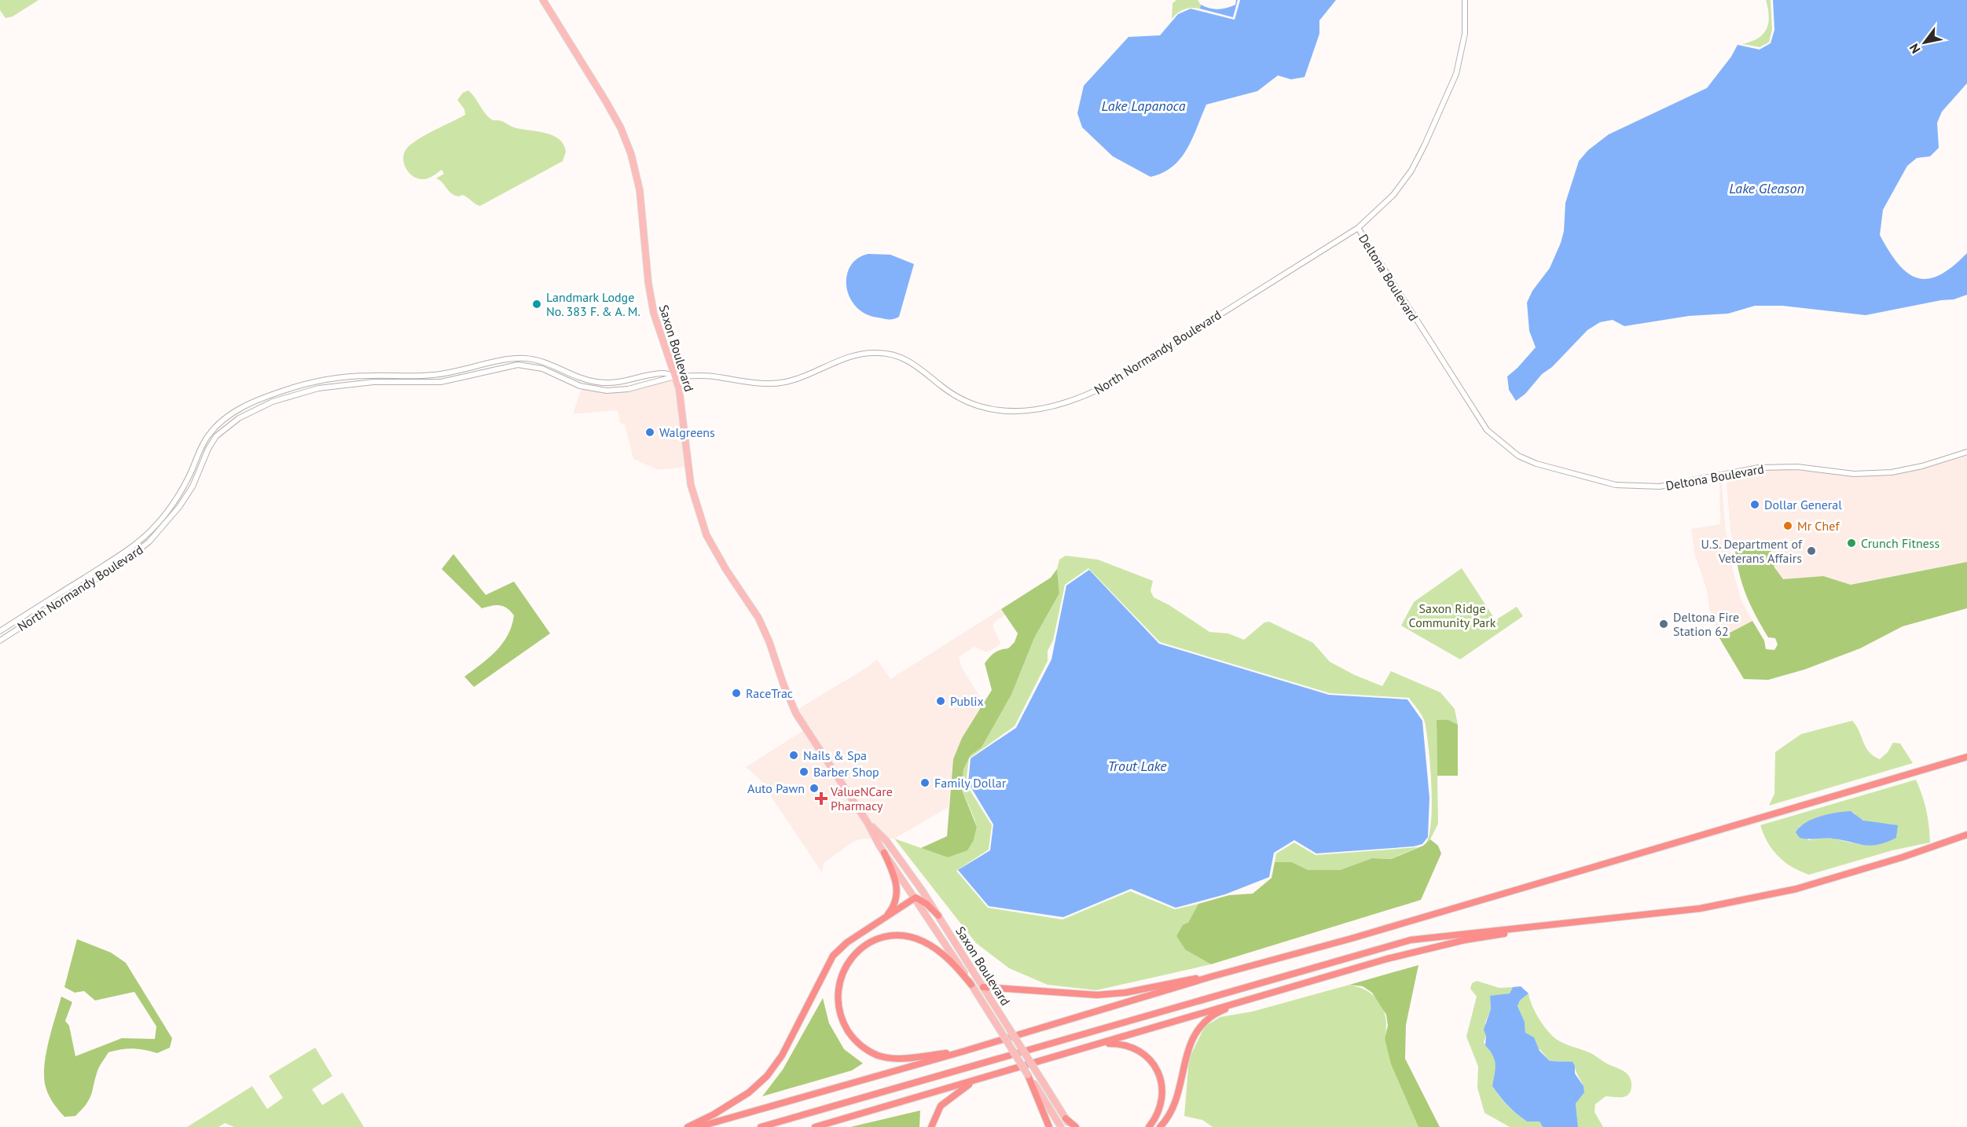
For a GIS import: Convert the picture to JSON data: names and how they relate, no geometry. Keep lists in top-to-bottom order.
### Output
{
  "streets": {
    "main road": ["Saxon Boulevard"],
    "street": ["Deltona Boulevard", "North Normandy Boulevard"]
  },
  "crossings": [
    ["Deltona Boulevard", "North Normandy Boulevard"],
    ["Saxon Boulevard", "North Normandy Boulevard"]
  ],
  "water": ["Lake Lapanoca", "Lake Gleason", "Trout Lake"],
  "parks": ["Saxon Ridge Community Park"],
  "places": {
    "other": [
      "Landmark Lodge No. 383 F. & A. M.",
      "Walgreens",
      "Dollar General",
      "Mr Chef",
      "Crunch Fitness",
      "U.S. Department of Veterans Affairs",
      "Deltona Fire Station 62",
      "RaceTrac",
      "Publix",
      "Nails & Spa",
      "Barber Shop",
      "Family Dollar",
      "Auto Pawn"
    ],
    "health": ["ValueNCare Pharmacy"]
  },
  "north": "bottom left"
}
